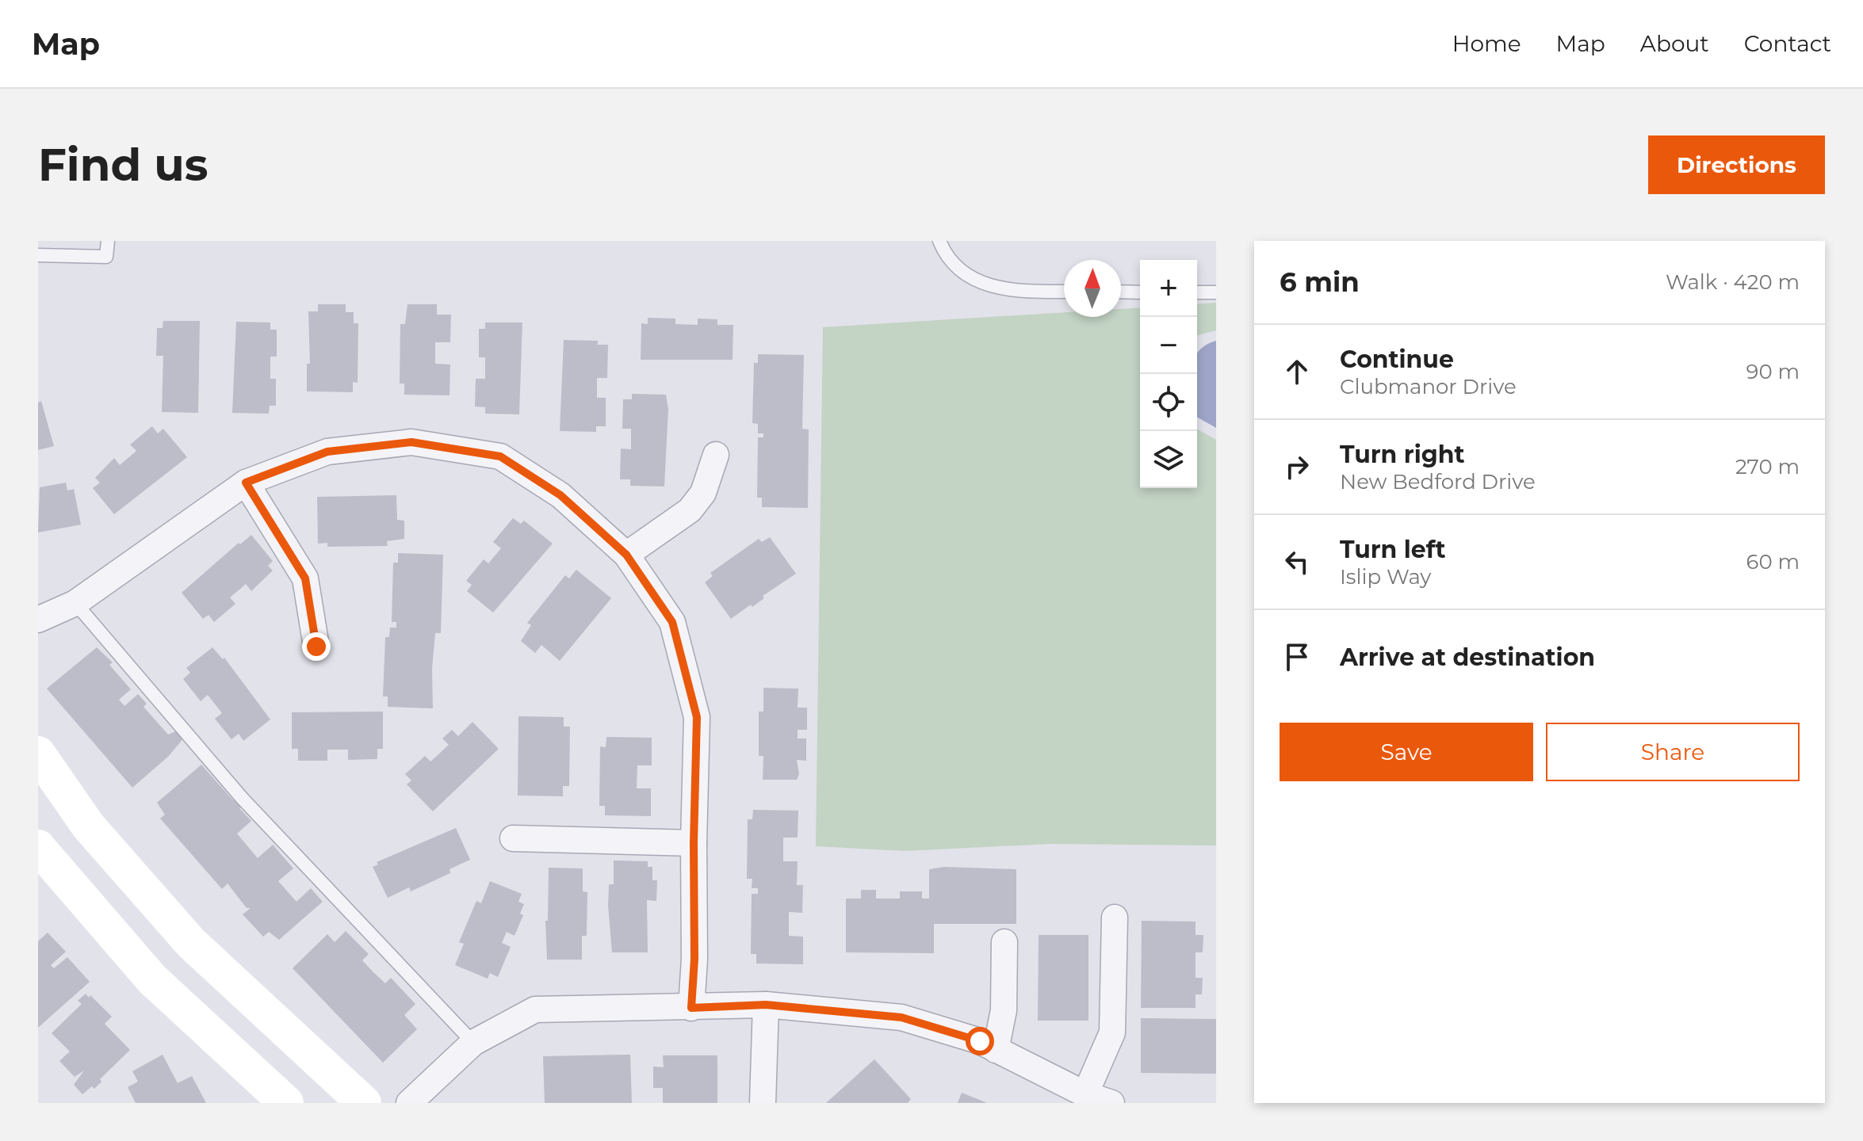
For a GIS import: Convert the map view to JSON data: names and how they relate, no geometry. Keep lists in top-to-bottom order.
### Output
{
  "north": "top",
  "page": {
    "header": "Map",
    "nav": [
      "Home",
      "Map",
      "About",
      "Contact"
    ],
    "buttons": [
      "Directions",
      ["Save", "Share"]
    ],
    "title": "Find us",
    "heading": ["6 min", "Walk · 420 m"],
    "map_buttons": ["+", "−"],
    "list": [
      ["Continue", "Clubmanor Drive", "90 m"],
      ["Turn right", "New Bedford Drive", "270 m"],
      ["Turn left", "Islip Way", "60 m"],
      "Arrive at destination"
    ]
  }
}
